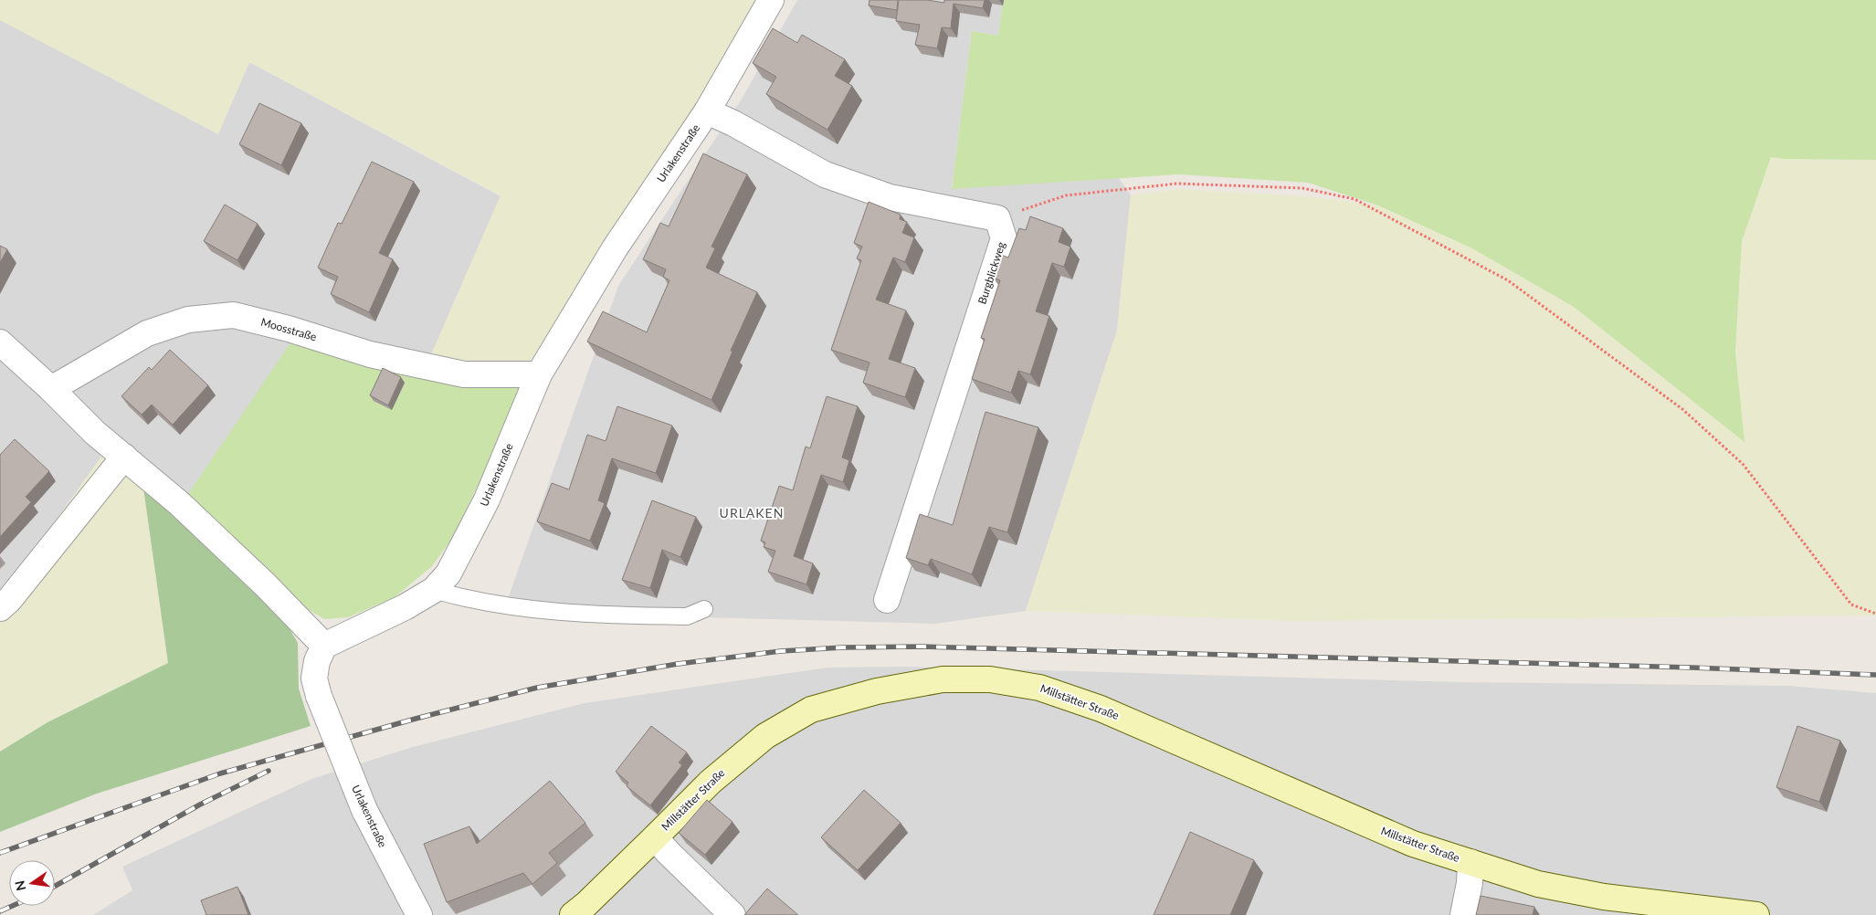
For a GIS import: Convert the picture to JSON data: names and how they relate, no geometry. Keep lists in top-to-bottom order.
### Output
{
  "streets": {
    "street": [
      "Urlakenstraße",
      "Burgblickweg",
      "Moosstraße",
      "Millstätter Straße"
    ]
  },
  "crossings": [
    ["Urlakenstraße", "Moosstraße"]
  ],
  "districts": ["URLAKEN"],
  "north": "left"
}
